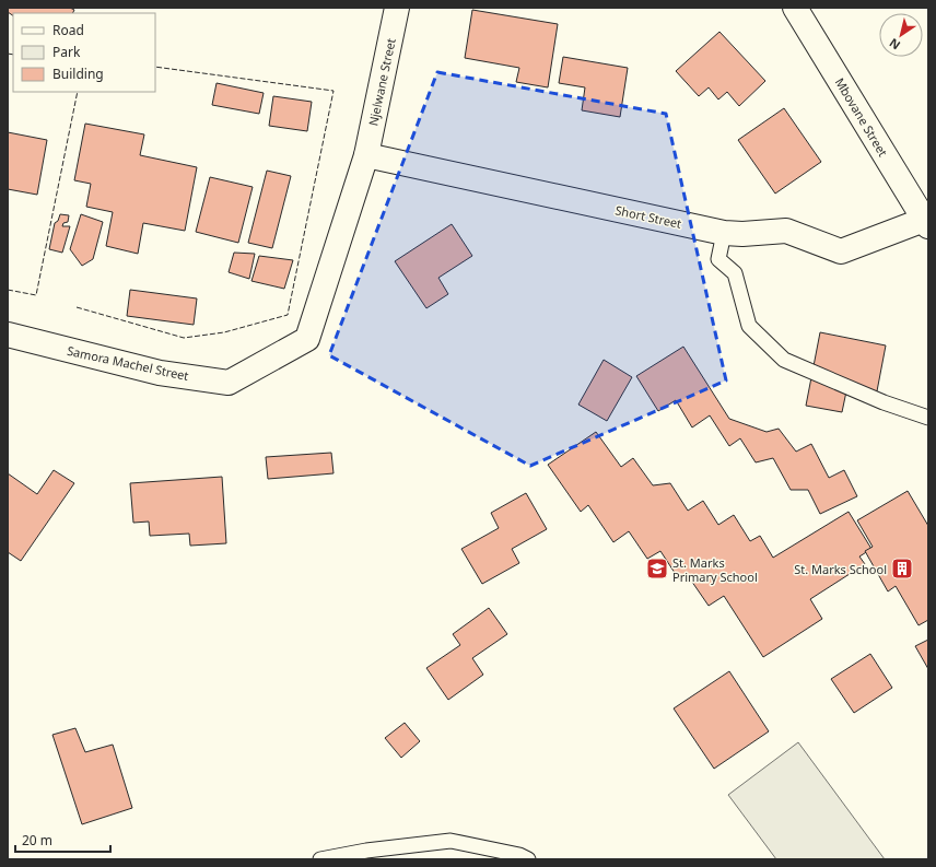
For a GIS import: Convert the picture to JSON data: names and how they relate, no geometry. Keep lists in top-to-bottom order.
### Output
{
  "streets": {
    "street": [
      "Njelwane Street",
      "Mbovane Street",
      "Short Street",
      "Samora Machel Street"
    ]
  },
  "crossings": [
    ["Njelwane Street", "Short Street"],
    ["Njelwane Street", "Samora Machel Street"],
    ["Mbovane Street", "Short Street"],
    ["Short Street", "Samora Machel Street"]
  ],
  "places": {
    "school or university": ["St. Marks Primary School"],
    "building": ["St. Marks School"]
  },
  "legend": ["Road", "Park", "Building"],
  "scale_bar": "20 m",
  "north": "bottom left"
}
